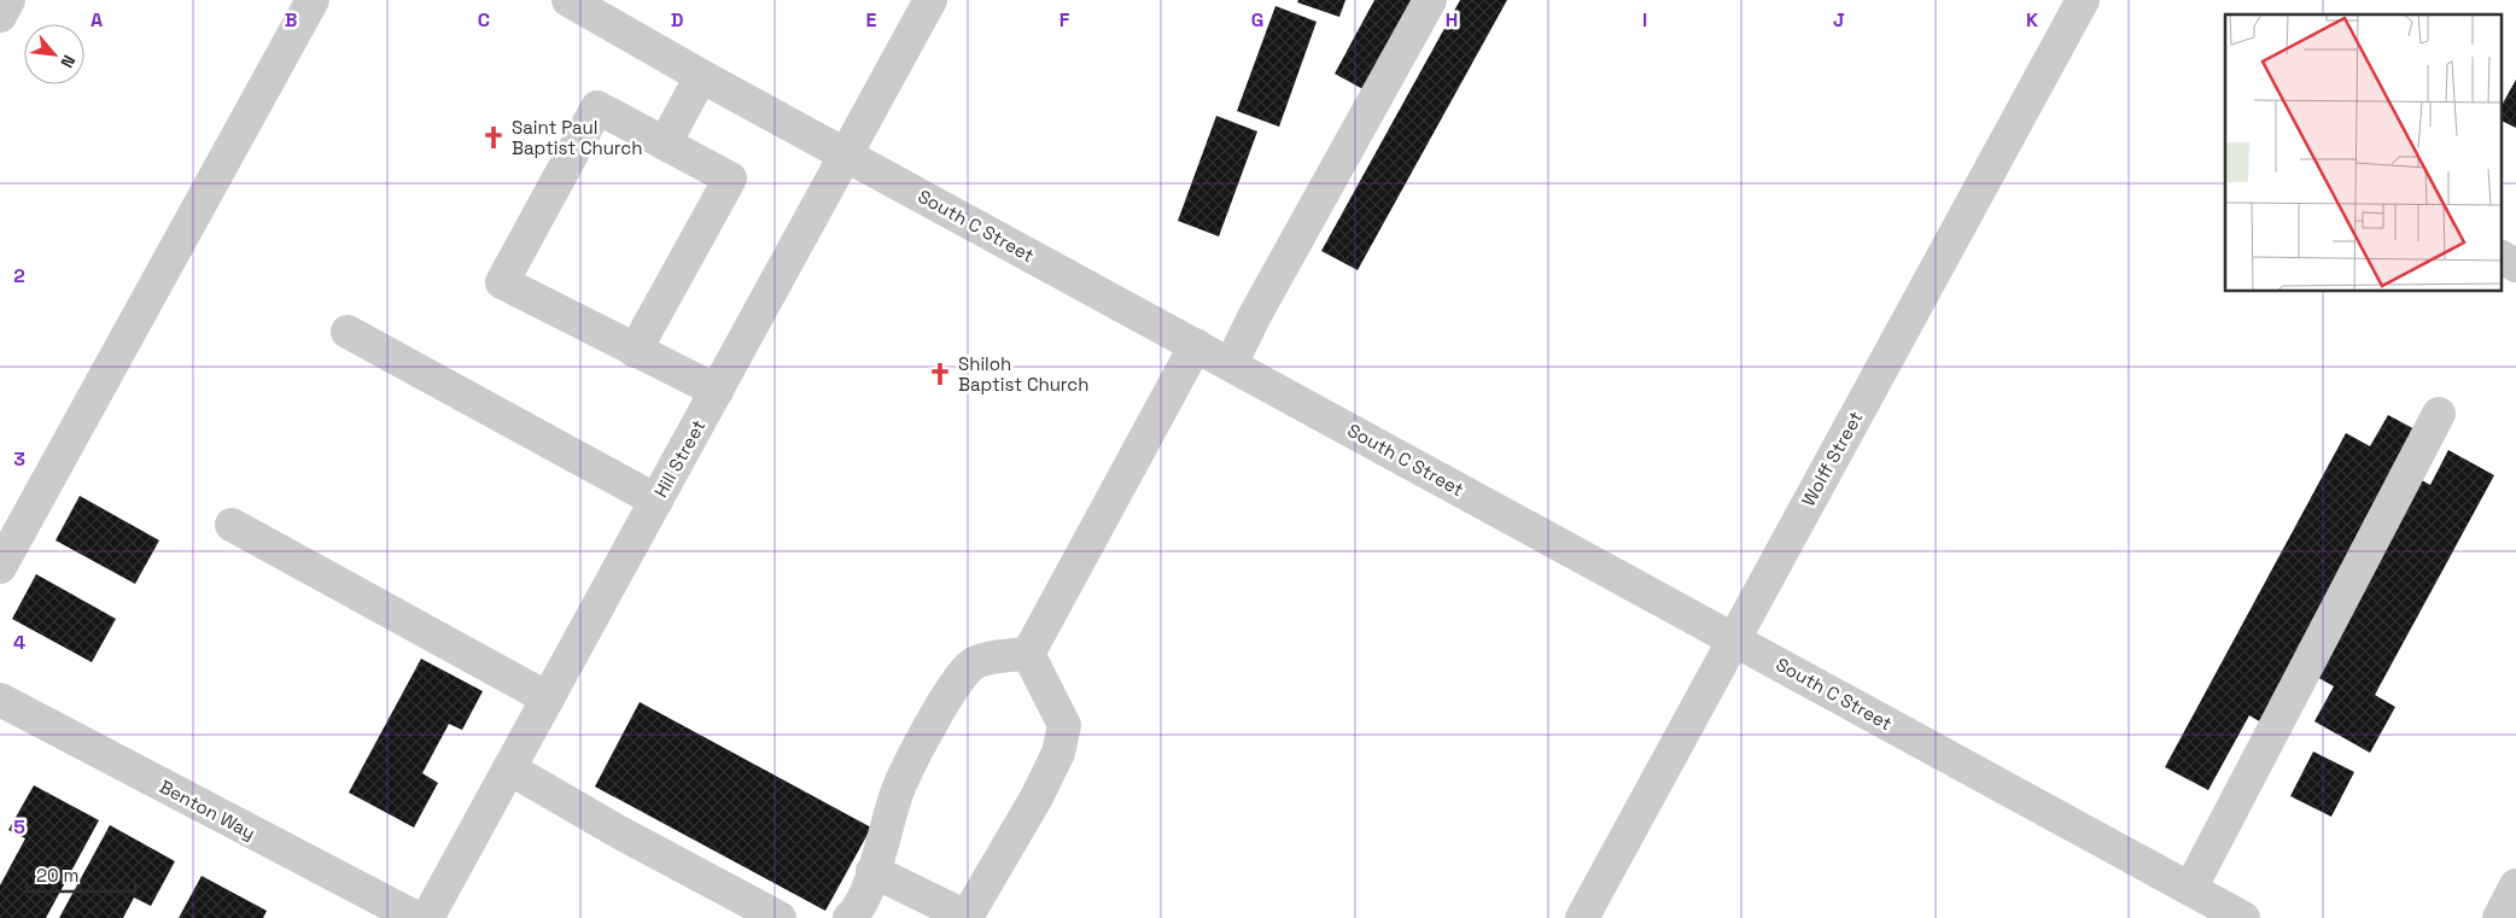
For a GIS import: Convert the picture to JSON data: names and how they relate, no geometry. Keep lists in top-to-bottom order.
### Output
{
  "streets": {
    "street": [
      "South C Street",
      "Hill Street",
      "Wolff Street",
      "Benton Way"
    ]
  },
  "crossings": [
    ["South C Street", "Hill Street"],
    ["South C Street", "Wolff Street"]
  ],
  "places": {
    "church": ["Saint Paul Baptist Church", "Shiloh Baptist Church"]
  },
  "scale_bar": "20 m",
  "north": "bottom right",
  "grid": {
    "columns": [
      "A",
      "B",
      "C",
      "D",
      "E",
      "F",
      "G",
      "H",
      "I",
      "J",
      "K"
    ],
    "rows": [
      "2",
      "3",
      "4",
      "5"
    ]
  }
}
